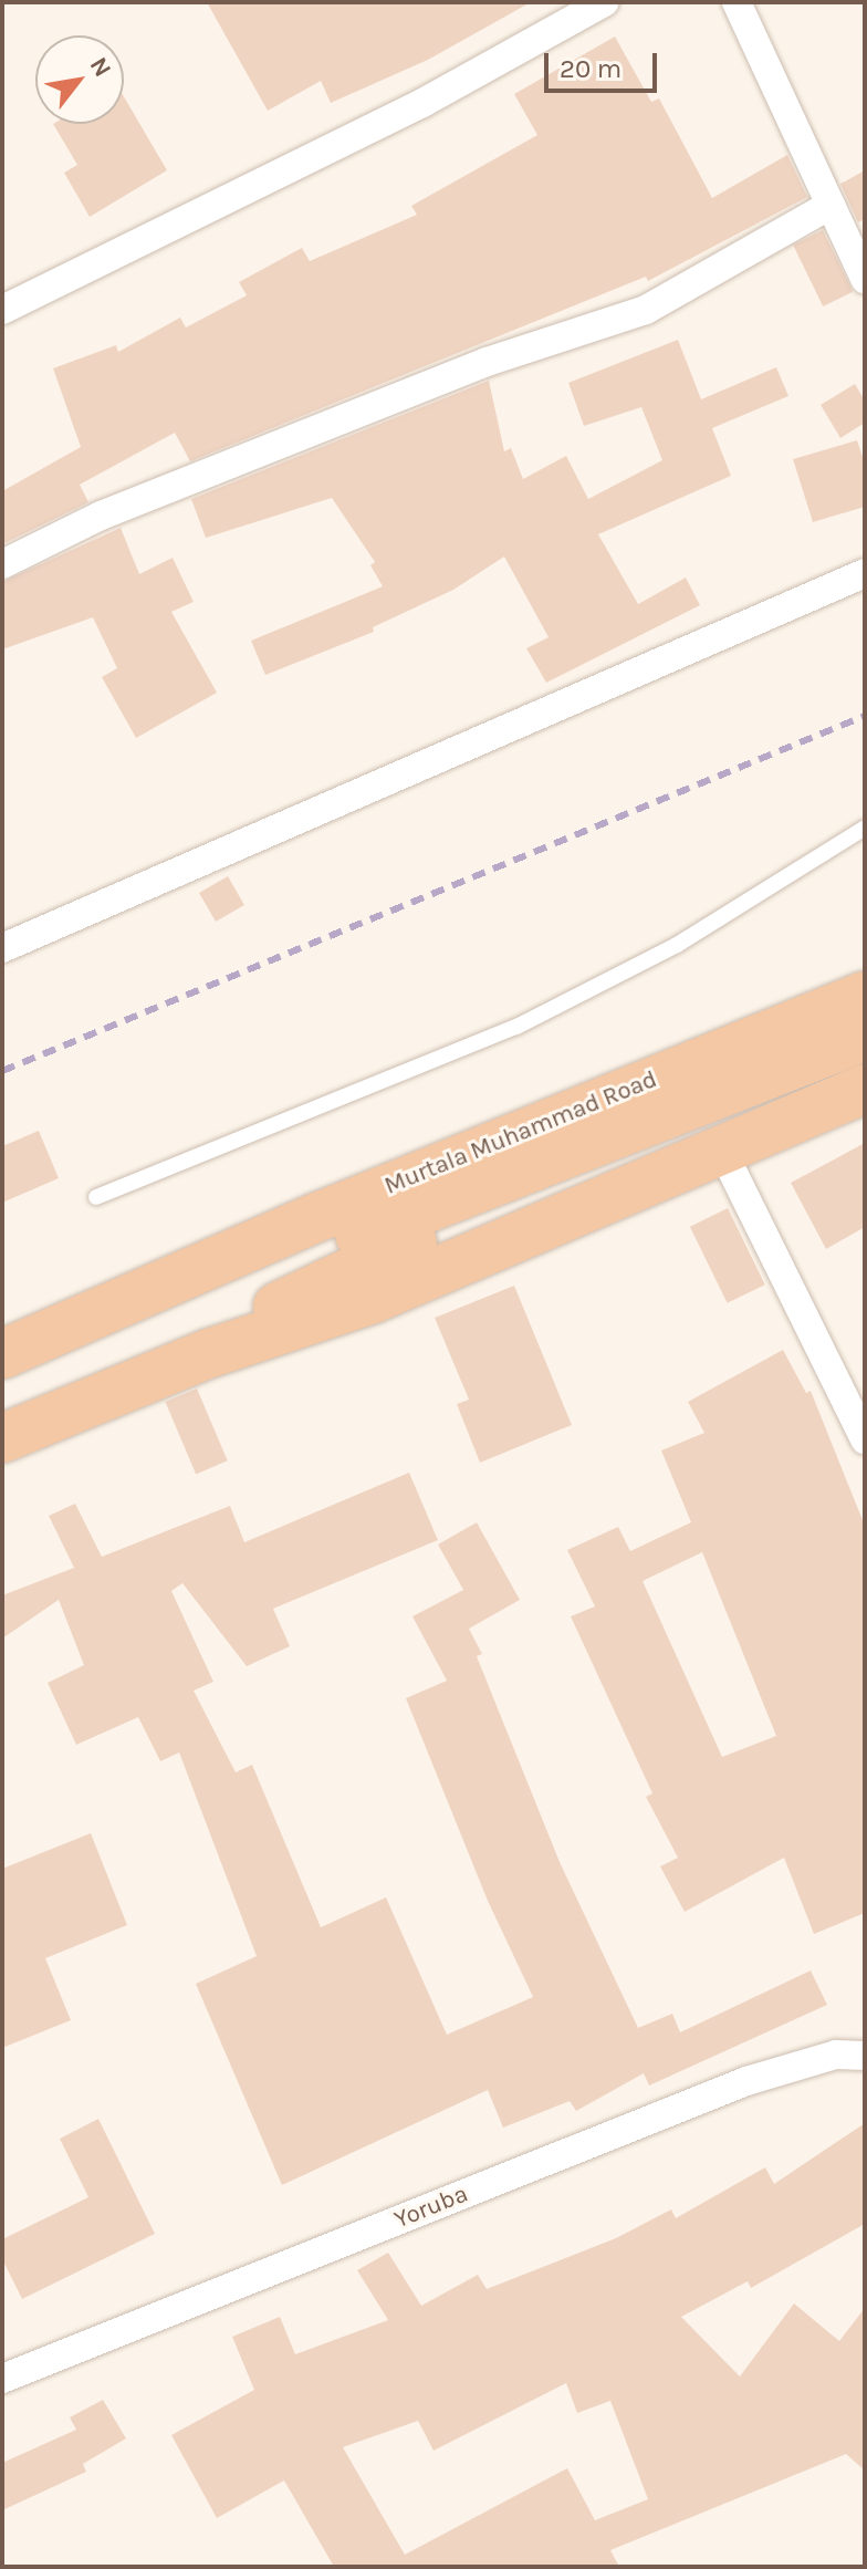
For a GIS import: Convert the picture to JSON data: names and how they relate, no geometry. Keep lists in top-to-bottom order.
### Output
{
  "streets": {
    "highway": ["Murtala Muhammad Road"],
    "street": ["Yoruba"]
  },
  "scale_bar": "20 m",
  "north": "top right"
}
